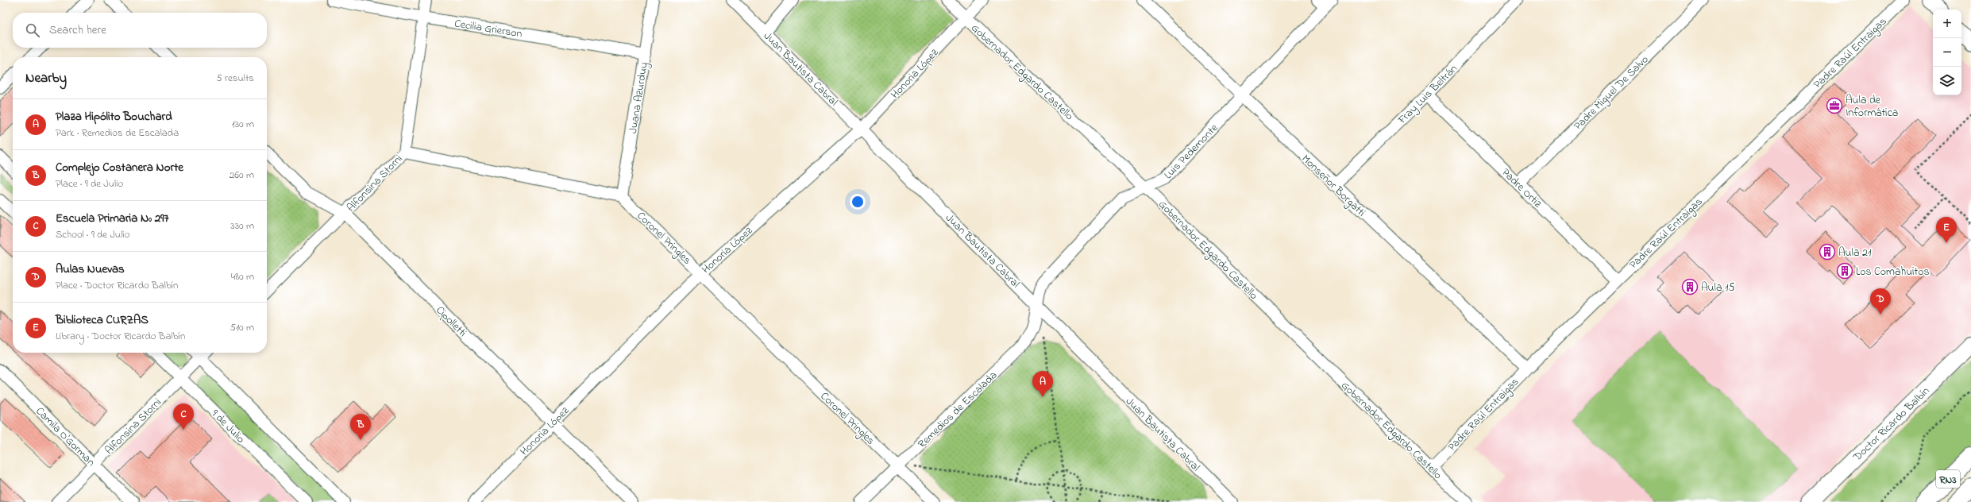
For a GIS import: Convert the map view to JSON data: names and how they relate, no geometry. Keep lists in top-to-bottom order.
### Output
{
  "streets": {
    "highway": ["RN3"],
    "street": [
      "Cecilia Grierson",
      "Padre Raúl Entraigas",
      "Juan Bautista Cabral",
      "Gobernador Edgardo Castello",
      "Honoria López",
      "Padre Miguel De Salvo",
      "Fray Luis Beltrán",
      "Juana Azurduy",
      "Luis Pedemonte",
      "Alfonsina Storni",
      "Monseñor Borgatti",
      "Padre Ortiz",
      "Coronel Pringles",
      "Cipolletti",
      "Remedios de Escalada",
      "Doctor Ricardo Balbín",
      "9 de Julio",
      "Camila O'Gorman"
    ]
  },
  "crossings": [
    ["Cecilia Grierson", "Juana Azurduy"],
    ["Cecilia Grierson", "Alfonsina Storni"],
    ["Padre Raúl Entraigas", "Gobernador Edgardo Castello"],
    ["Padre Raúl Entraigas", "Monseñor Borgatti"],
    ["Padre Raúl Entraigas", "Padre Ortiz"],
    ["Juan Bautista Cabral", "Honoria López"],
    ["Juan Bautista Cabral", "Luis Pedemonte"],
    ["Juan Bautista Cabral", "Remedios de Escalada"],
    ["Gobernador Edgardo Castello", "Honoria López"],
    ["Gobernador Edgardo Castello", "Luis Pedemonte"],
    ["Honoria López", "Coronel Pringles"],
    ["Honoria López", "Cipolletti"],
    ["Padre Miguel De Salvo", "Padre Ortiz"],
    ["Fray Luis Beltrán", "Monseñor Borgatti"],
    ["Fray Luis Beltrán", "Padre Ortiz"],
    ["Juana Azurduy", "Coronel Pringles"],
    ["Luis Pedemonte", "Monseñor Borgatti"],
    ["Luis Pedemonte", "Remedios de Escalada"],
    ["Alfonsina Storni", "Cipolletti"],
    ["Alfonsina Storni", "9 de Julio"],
    ["Alfonsina Storni", "Camila O'Gorman"],
    ["Coronel Pringles", "Remedios de Escalada"]
  ],
  "places": {
    "office": ["Aula de Informática"],
    "building": ["Aula 21", "Los Comahuitos", "Aula 15"]
  },
  "page": {
    "map_buttons": ["+", "−"],
    "search": "Search here",
    "heading": ["Nearby", "5 results"],
    "list": [
      {
        "mark": "A",
        "name": "Plaza Hipólito Bouchard",
        "note": "Park · Remedios de Escalada",
        "value": "130 m"
      },
      {
        "mark": "B",
        "name": "Complejo Costanera Norte",
        "note": "Place · 9 de Julio",
        "value": "260 m"
      },
      {
        "mark": "C",
        "name": "Escuela Primaria Nº 297",
        "note": "School · 9 de Julio",
        "value": "330 m"
      },
      {
        "mark": "D",
        "name": "Aulas Nuevas",
        "note": "Place · Doctor Ricardo Balbín",
        "value": "480 m"
      },
      {
        "mark": "E",
        "name": "Biblioteca CURZAS",
        "note": "Library · Doctor Ricardo Balbín",
        "value": "510 m"
      }
    ],
    "pins": [
      "E",
      "D",
      "A",
      "C",
      "B"
    ]
  }
}
